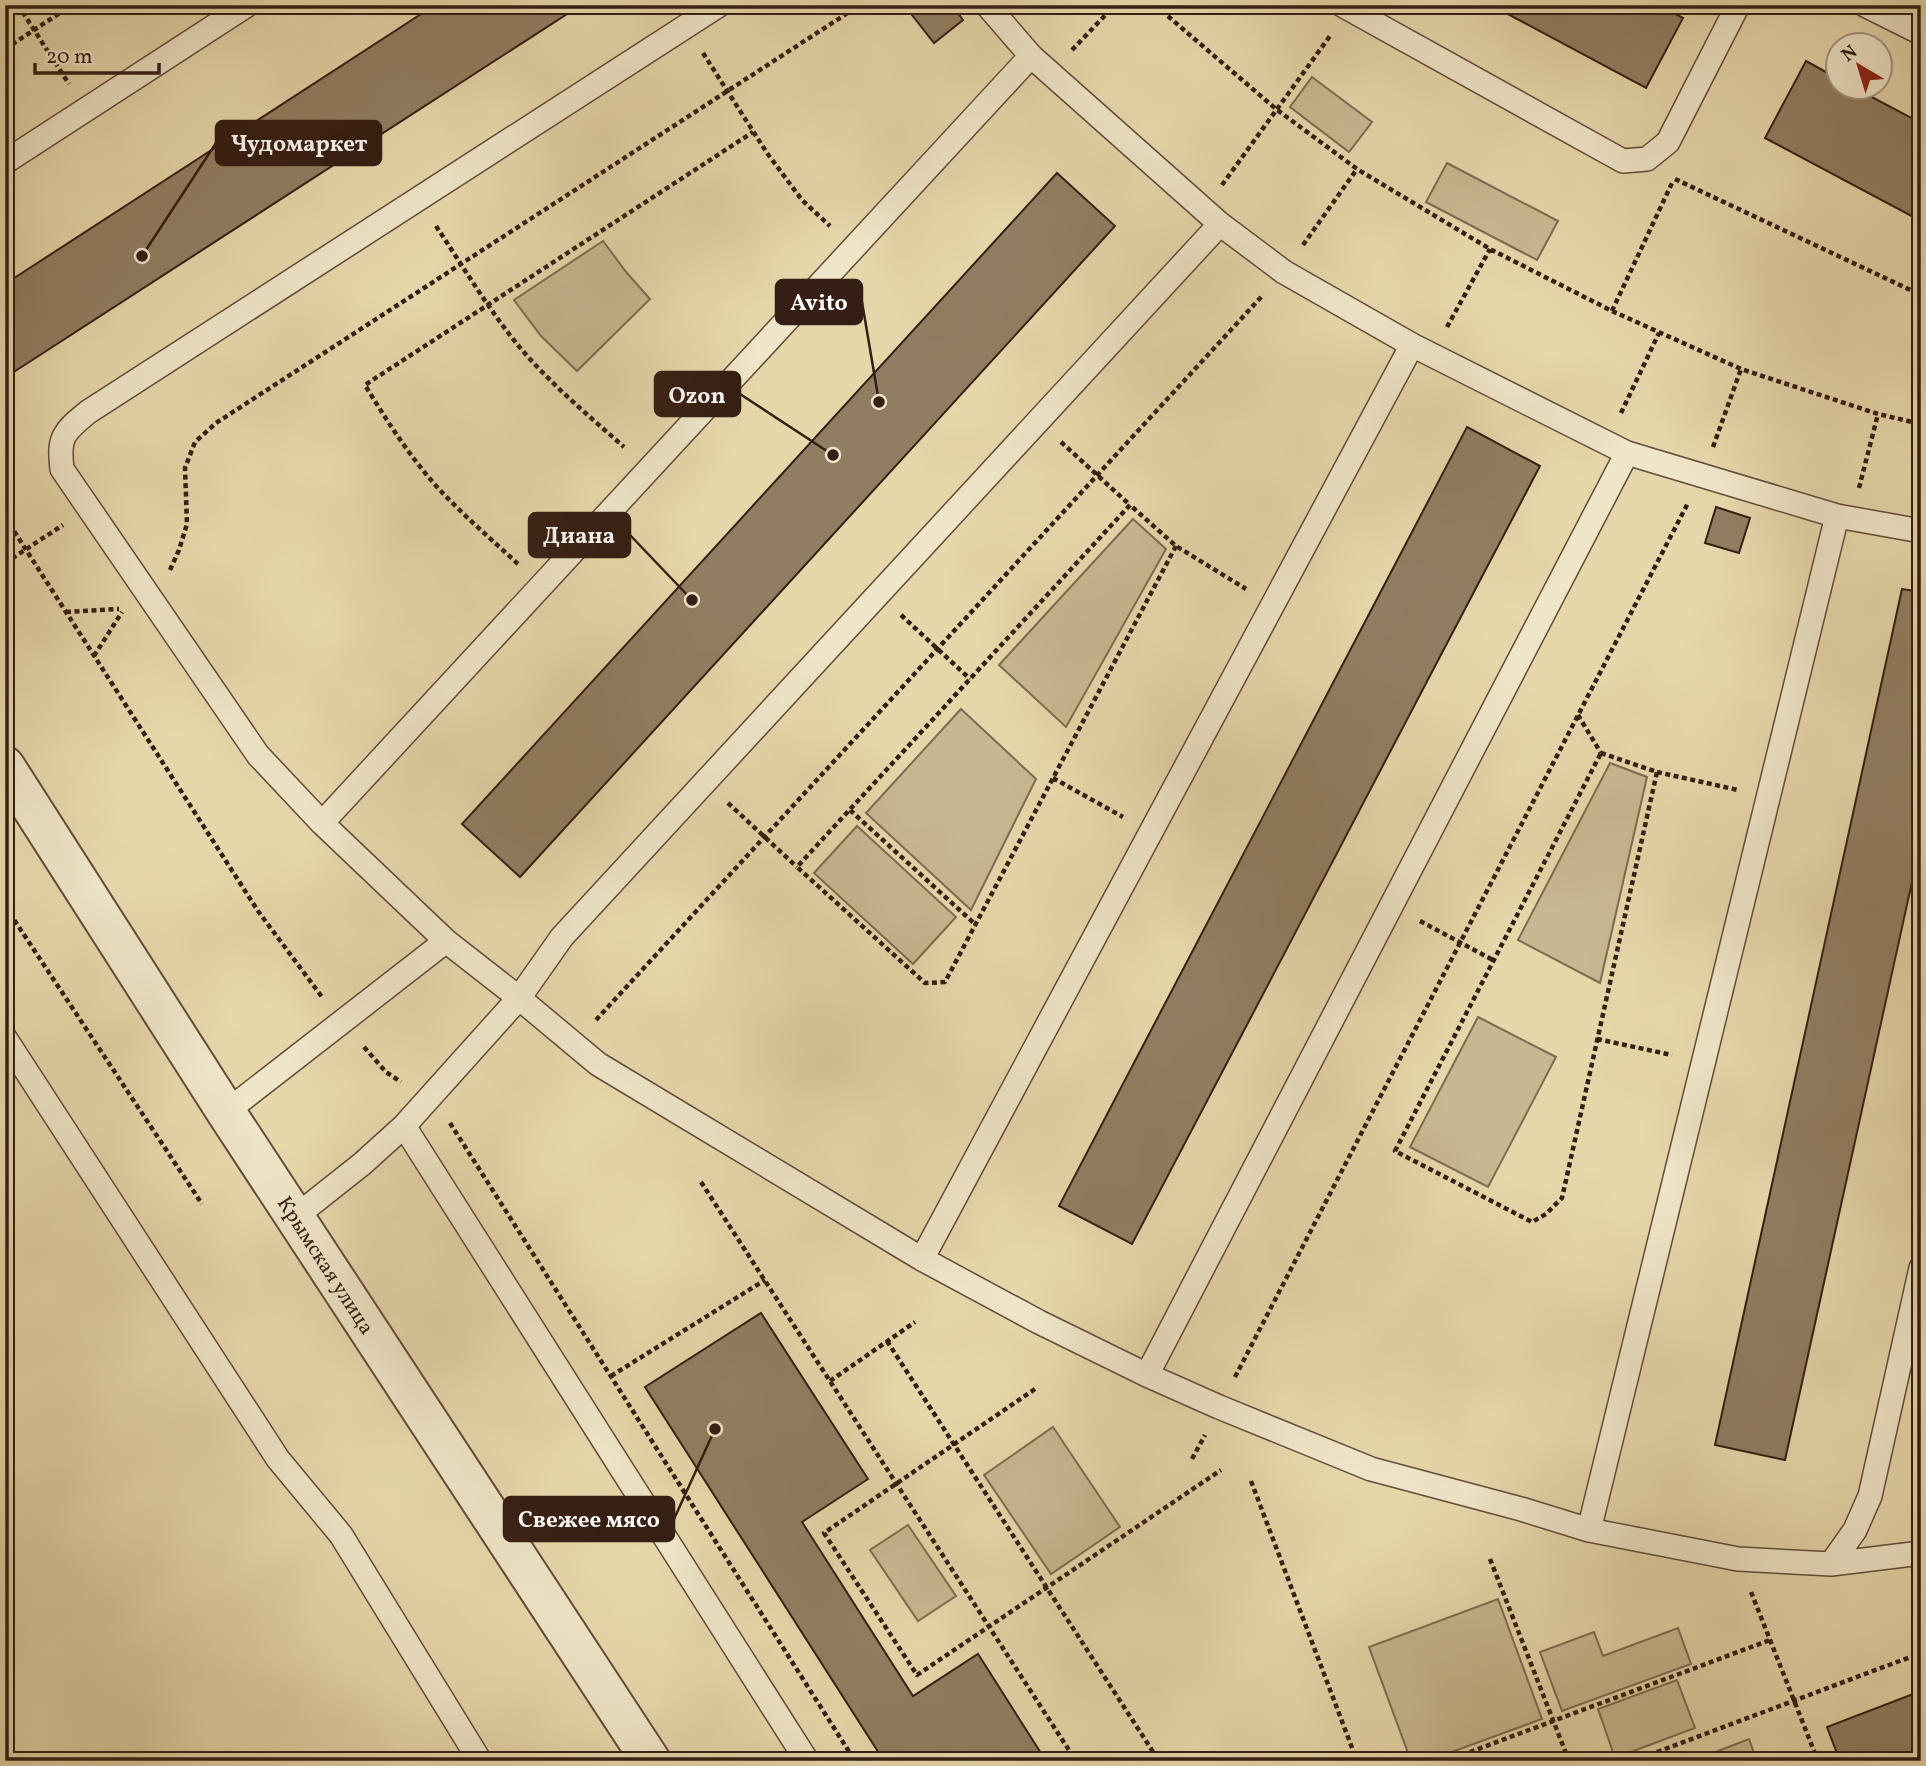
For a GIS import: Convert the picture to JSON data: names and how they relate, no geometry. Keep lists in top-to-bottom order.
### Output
{
  "streets": {
    "street": ["Крымская улица"]
  },
  "places": [
    "Чудомаркет",
    "Avito",
    "Ozon",
    "Диана",
    "Свежее мясо"
  ],
  "scale_bar": "20 m",
  "north": "top left"
}
